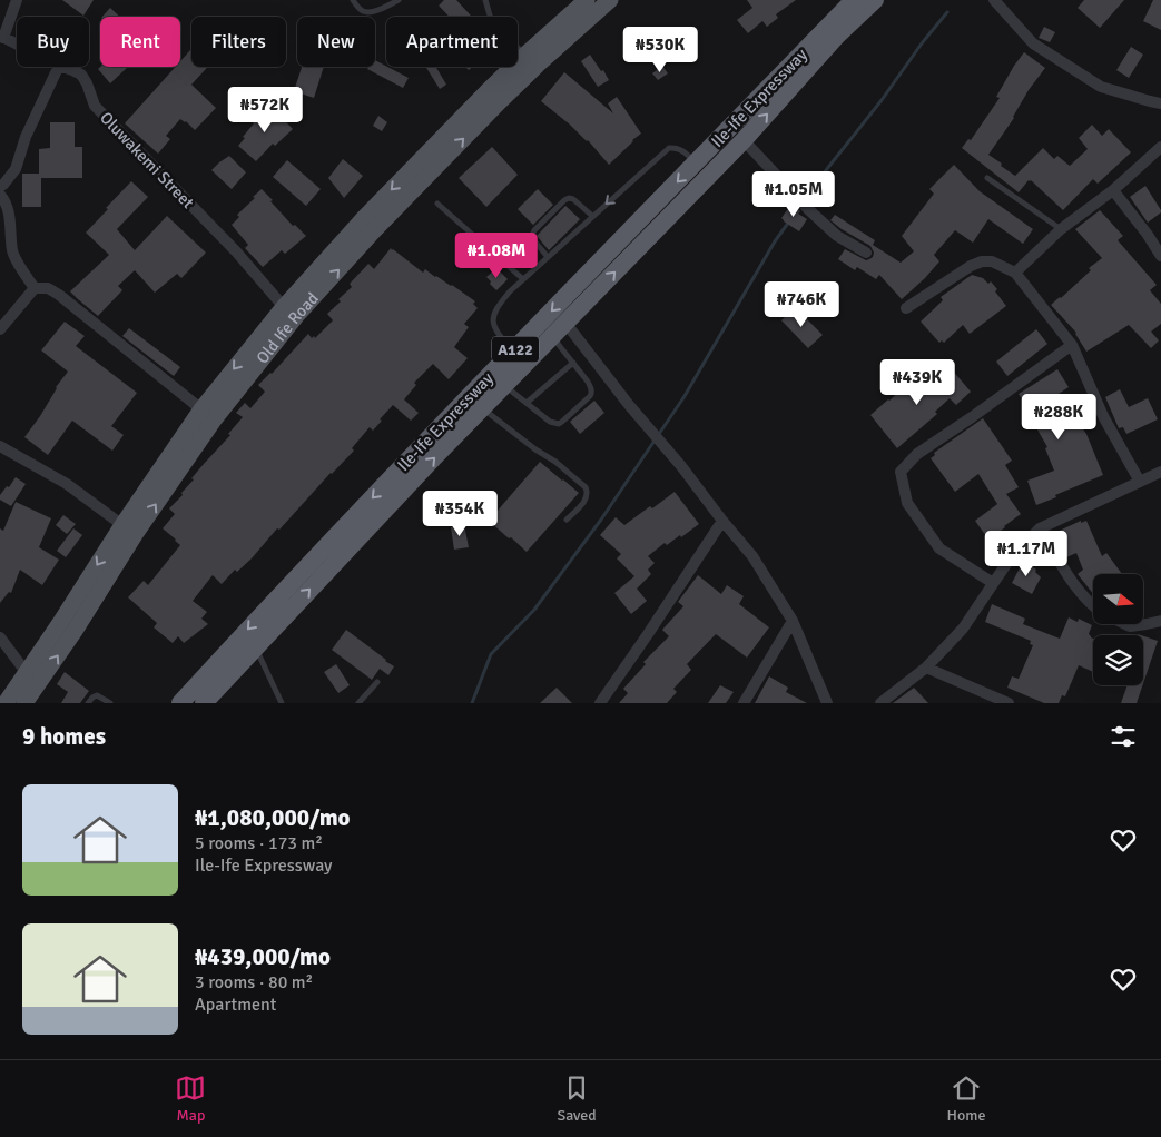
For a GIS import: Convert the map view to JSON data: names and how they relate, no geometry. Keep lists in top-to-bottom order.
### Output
{
  "streets": {
    "highway": ["Ile-Ife Expressway", "A122"],
    "main road": ["Old Ife Road"],
    "street": ["Oluwakemi Street"]
  },
  "crossings": [
    ["Oluwakemi Street", "Old Ife Road"]
  ],
  "north": "right",
  "page": {
    "chip": [
      "Buy",
      "Rent",
      "Filters",
      "New",
      "Apartment"
    ],
    "price": [
      "₦530K",
      "₦572K",
      "₦1.05M",
      "₦1.08M",
      "₦746K",
      "₦439K",
      "₦288K",
      "₦354K",
      "₦1.17M"
    ],
    "heading": "9 homes",
    "list": [
      {
        "name": "₦1,080,000/mo",
        "note": "5 rooms · 173 m² · Ile-Ife Expressway"
      },
      {
        "name": "₦439,000/mo",
        "note": "3 rooms · 80 m² · Apartment"
      }
    ],
    "tabs": ["Map", "Saved", "Home"]
  }
}
